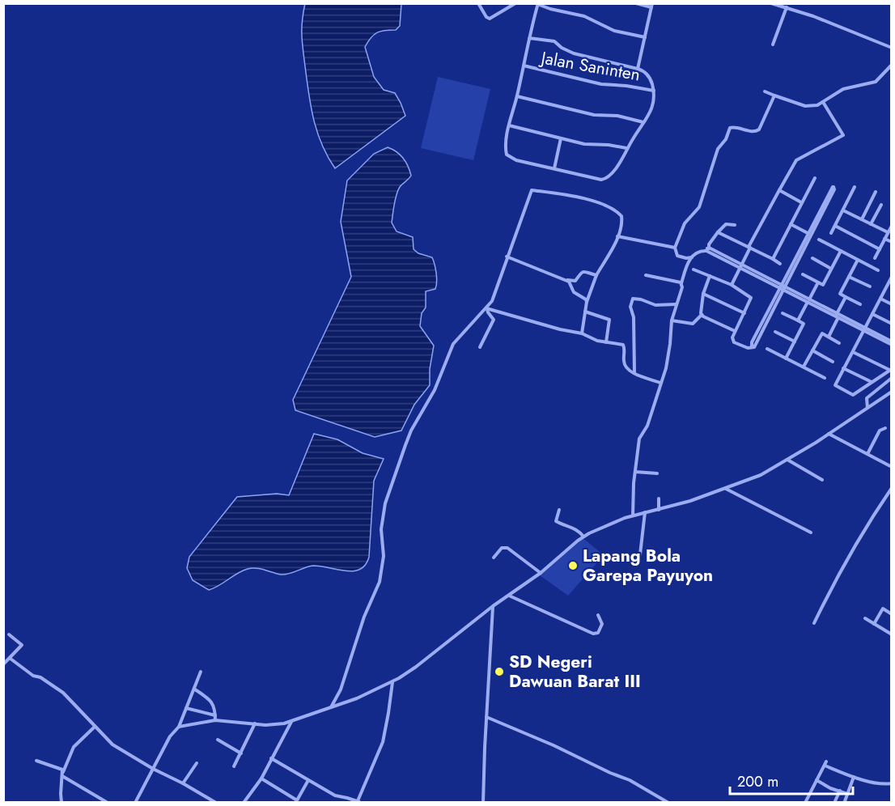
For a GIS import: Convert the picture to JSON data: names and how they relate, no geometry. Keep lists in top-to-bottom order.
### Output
{
  "streets": {
    "street": ["Jalan Saninten"]
  },
  "places": ["Lapang Bola Garepa Payuyon", "SD Negeri Dawuan Barat III"],
  "scale_bar": "200 m"
}
